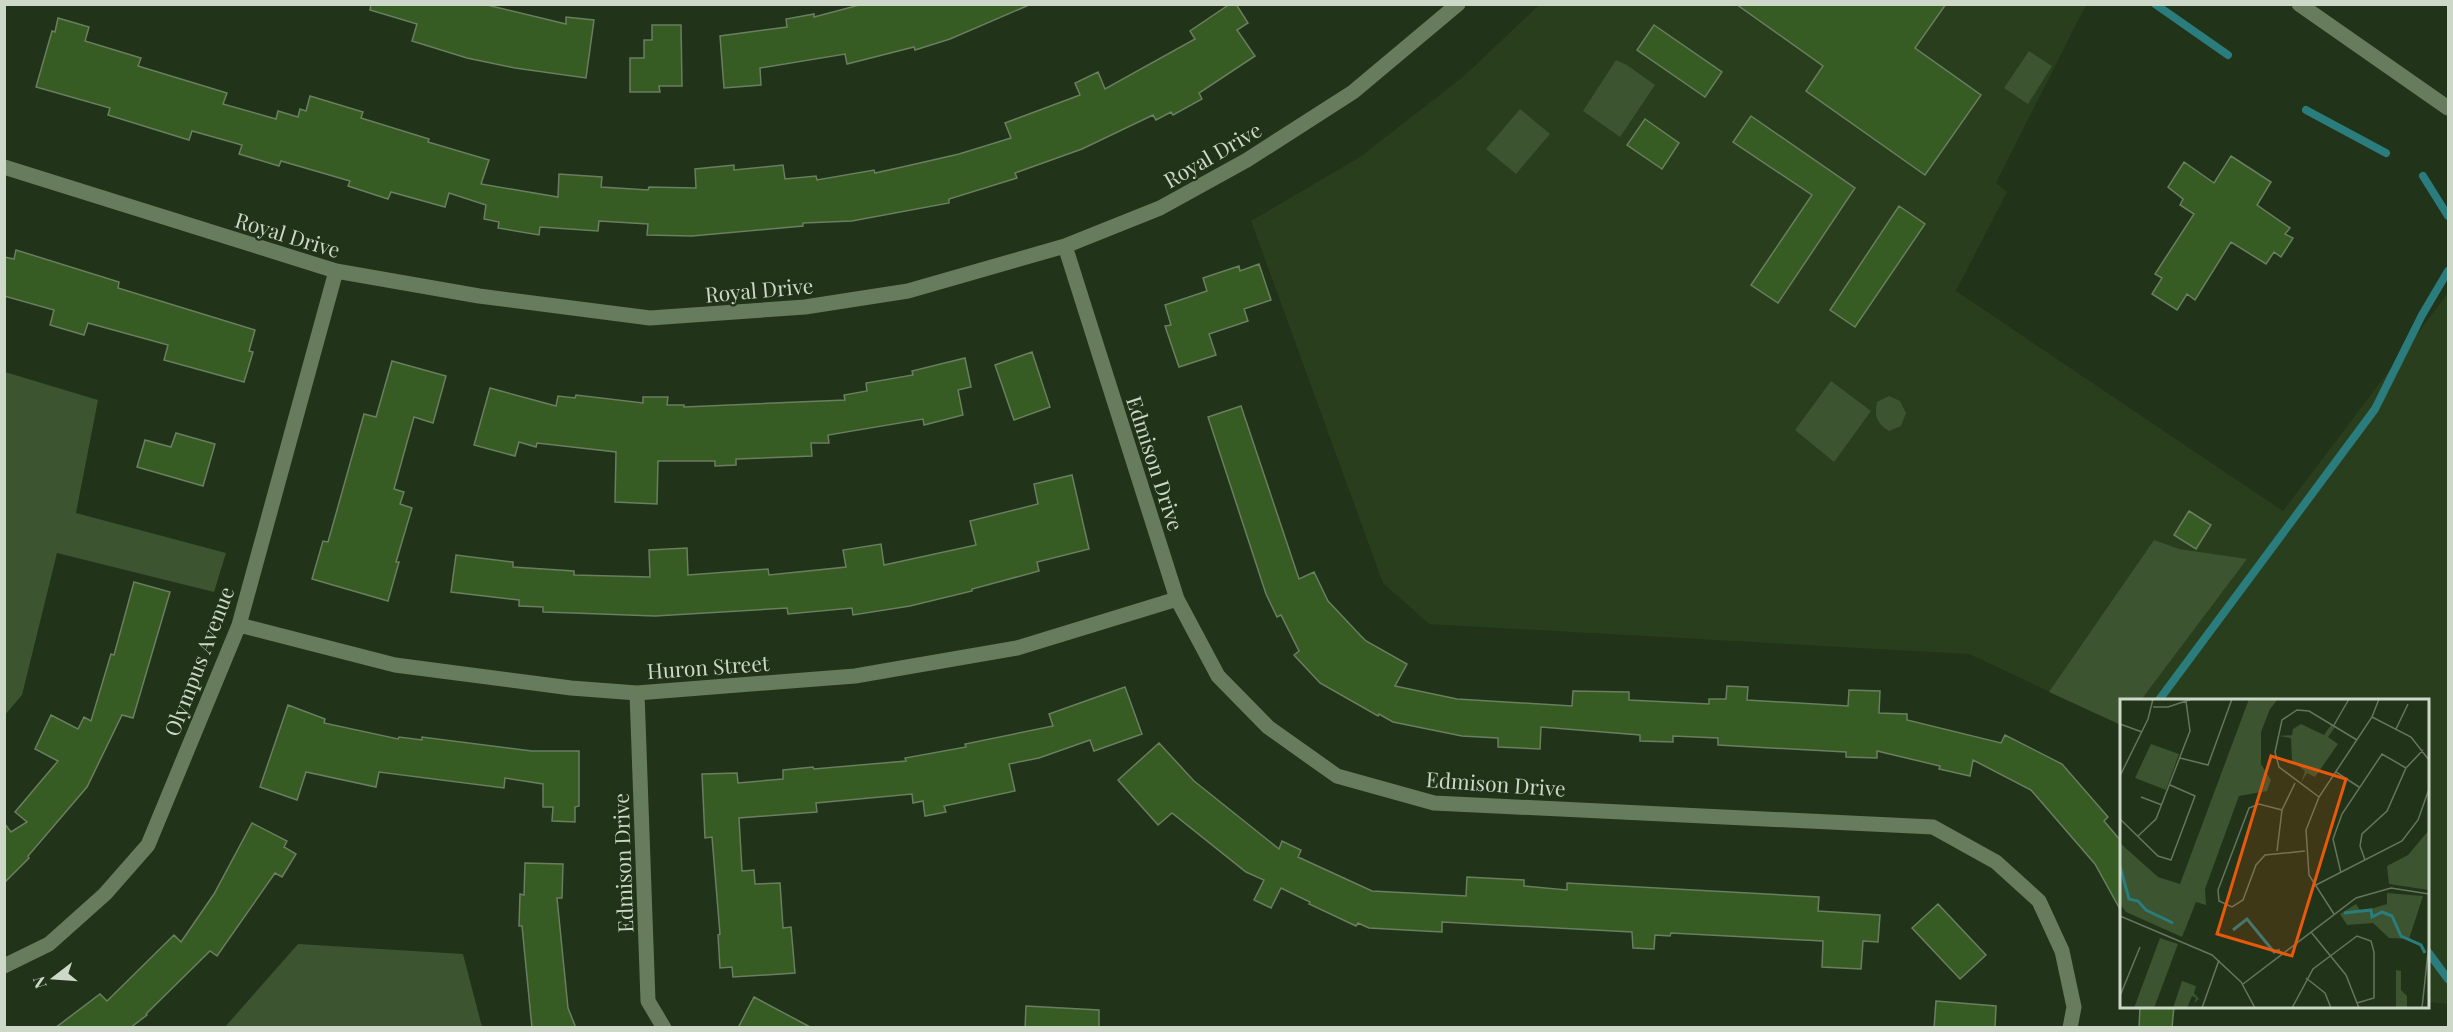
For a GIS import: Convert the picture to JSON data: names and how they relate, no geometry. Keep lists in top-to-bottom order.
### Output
{
  "streets": {
    "street": [
      "Royal Drive",
      "Edmison Drive",
      "Olympus Avenue",
      "Huron Street"
    ]
  },
  "crossings": [
    ["Royal Drive", "Edmison Drive"],
    ["Royal Drive", "Olympus Avenue"],
    ["Edmison Drive", "Huron Street"],
    ["Olympus Avenue", "Huron Street"]
  ],
  "north": "left"
}
